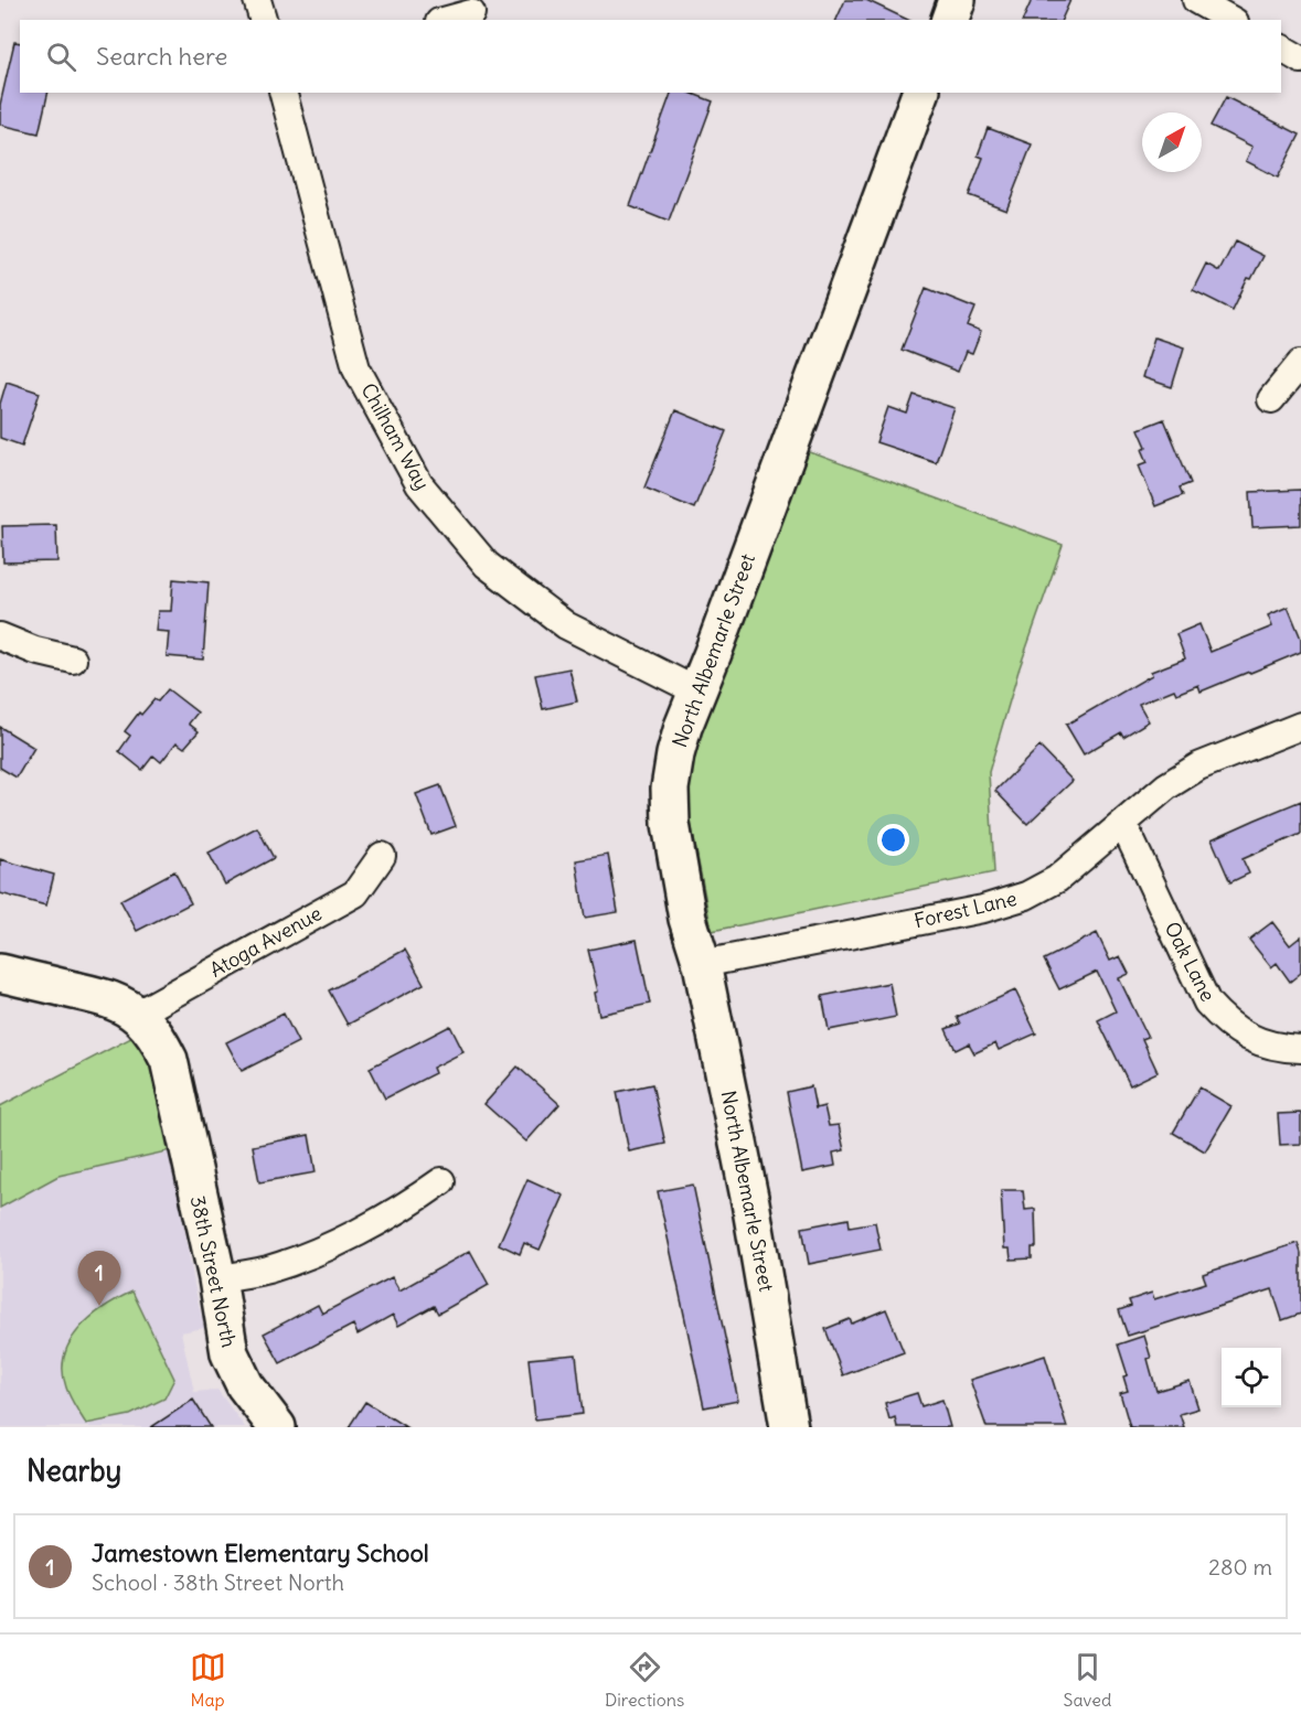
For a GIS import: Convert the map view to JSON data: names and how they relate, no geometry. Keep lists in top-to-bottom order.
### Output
{
  "streets": {
    "street": [
      "Chilham Way",
      "North Albemarle Street",
      "Forest Lane",
      "Atoga Avenue",
      "Oak Lane",
      "38th Street North"
    ]
  },
  "crossings": [
    ["Chilham Way", "North Albemarle Street"],
    ["North Albemarle Street", "Forest Lane"],
    ["Forest Lane", "Oak Lane"],
    ["Atoga Avenue", "38th Street North"]
  ],
  "north": "top right",
  "page": {
    "search": "Search here",
    "pins": "1",
    "heading": "Nearby",
    "list": [
      {
        "mark": "1",
        "name": "Jamestown Elementary School",
        "note": "School · 38th Street North",
        "value": "280 m"
      }
    ],
    "nav": ["Map", "Directions", "Saved"]
  }
}
